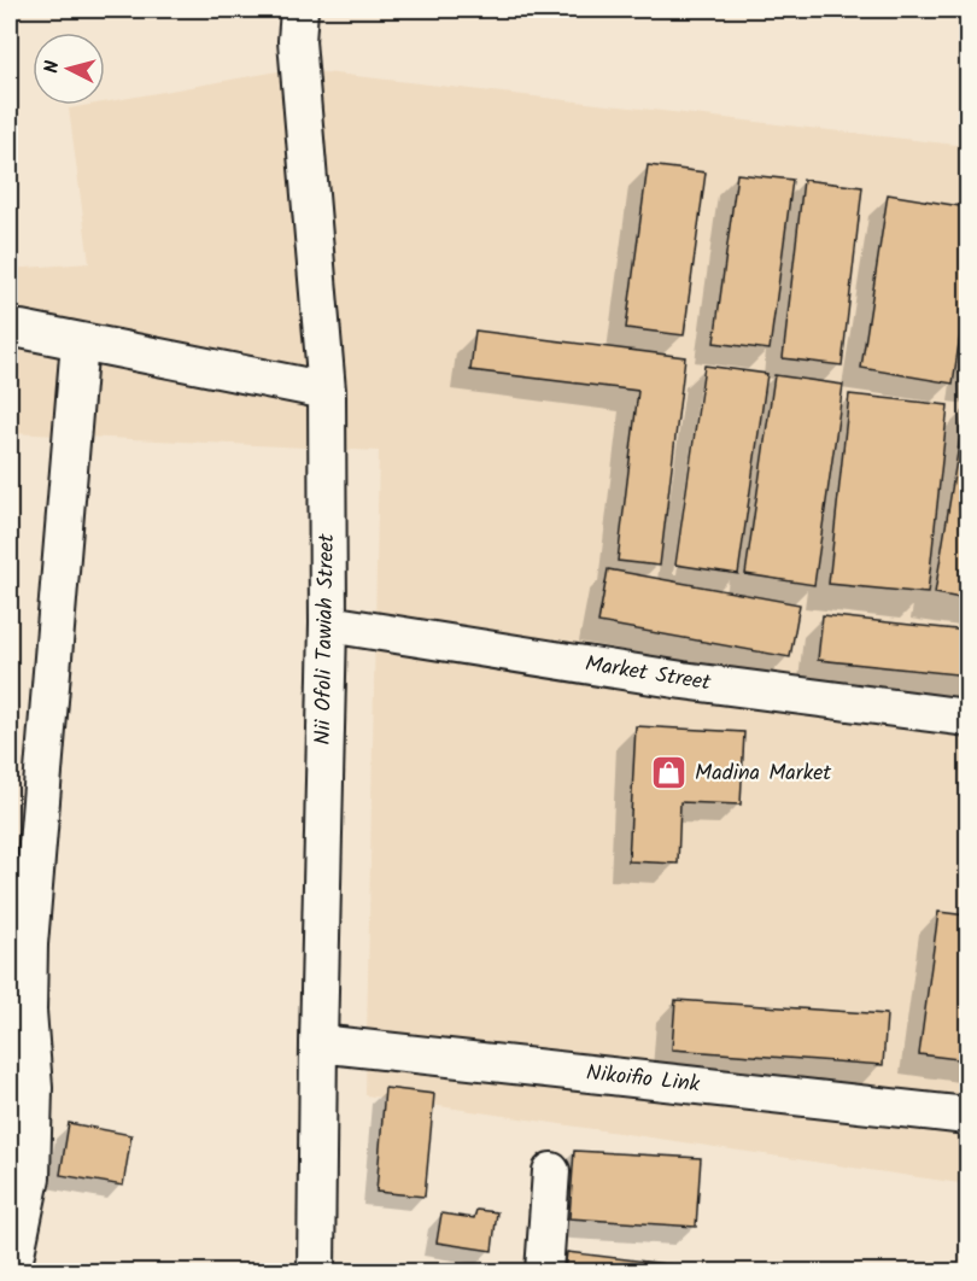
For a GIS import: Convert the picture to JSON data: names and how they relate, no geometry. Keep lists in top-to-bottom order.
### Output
{
  "streets": {
    "street": ["Nii Ofoli Tawiah Street", "Market Street", "Nikoifio Link"]
  },
  "crossings": [
    ["Nii Ofoli Tawiah Street", "Market Street"],
    ["Nii Ofoli Tawiah Street", "Nikoifio Link"]
  ],
  "places": {
    "shop": ["Madina Market"]
  },
  "north": "left"
}
